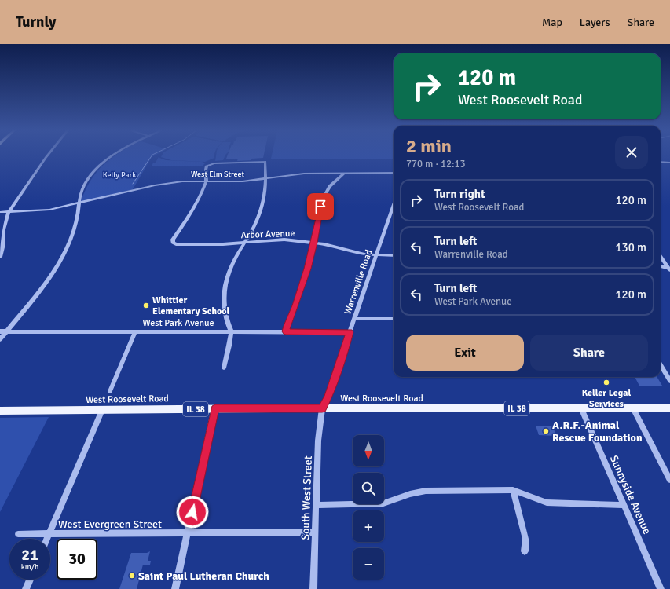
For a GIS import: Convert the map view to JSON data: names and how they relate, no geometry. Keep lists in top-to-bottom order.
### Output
{
  "streets": {
    "main road": ["West Roosevelt Road", "IL 38"],
    "street": [
      "West Elm Street",
      "Arbor Avenue",
      "Warrenville Road",
      "West Park Avenue",
      "Sunnyside Avenue",
      "South West Street",
      "West Evergreen Street"
    ]
  },
  "crossings": [
    ["West Elm Street", "Arbor Avenue"],
    ["Arbor Avenue", "Warrenville Road"],
    ["Warrenville Road", "West Park Avenue"],
    ["Warrenville Road", "West Roosevelt Road"],
    ["Warrenville Road", "South West Street"],
    ["West Roosevelt Road", "Sunnyside Avenue"],
    ["West Roosevelt Road", "South West Street"],
    ["South West Street", "West Evergreen Street"]
  ],
  "parks": ["Kelly Park"],
  "places": [
    "Whittier Elementary School",
    "Keller Legal Services",
    "A.R.F.-Animal Rescue Foundation",
    "Saint Paul Lutheran Church"
  ],
  "north": "bottom",
  "page": {
    "header": "Turnly",
    "nav": ["Map", "Layers", "Share"],
    "turn": ["120 m", "West Roosevelt Road"],
    "heading": ["2 min", "770 m · 12:13"],
    "list": [
      {
        "name": "Turn right",
        "note": "West Roosevelt Road",
        "value": "120 m"
      },
      {
        "name": "Turn left",
        "note": "Warrenville Road",
        "value": "130 m"
      },
      {
        "name": "Turn left",
        "note": "West Park Avenue",
        "value": "120 m"
      }
    ],
    "buttons": ["Exit", "Share"],
    "map_buttons": ["+", "−"],
    "speed": "21 km/h",
    "limit": "30"
  }
}
